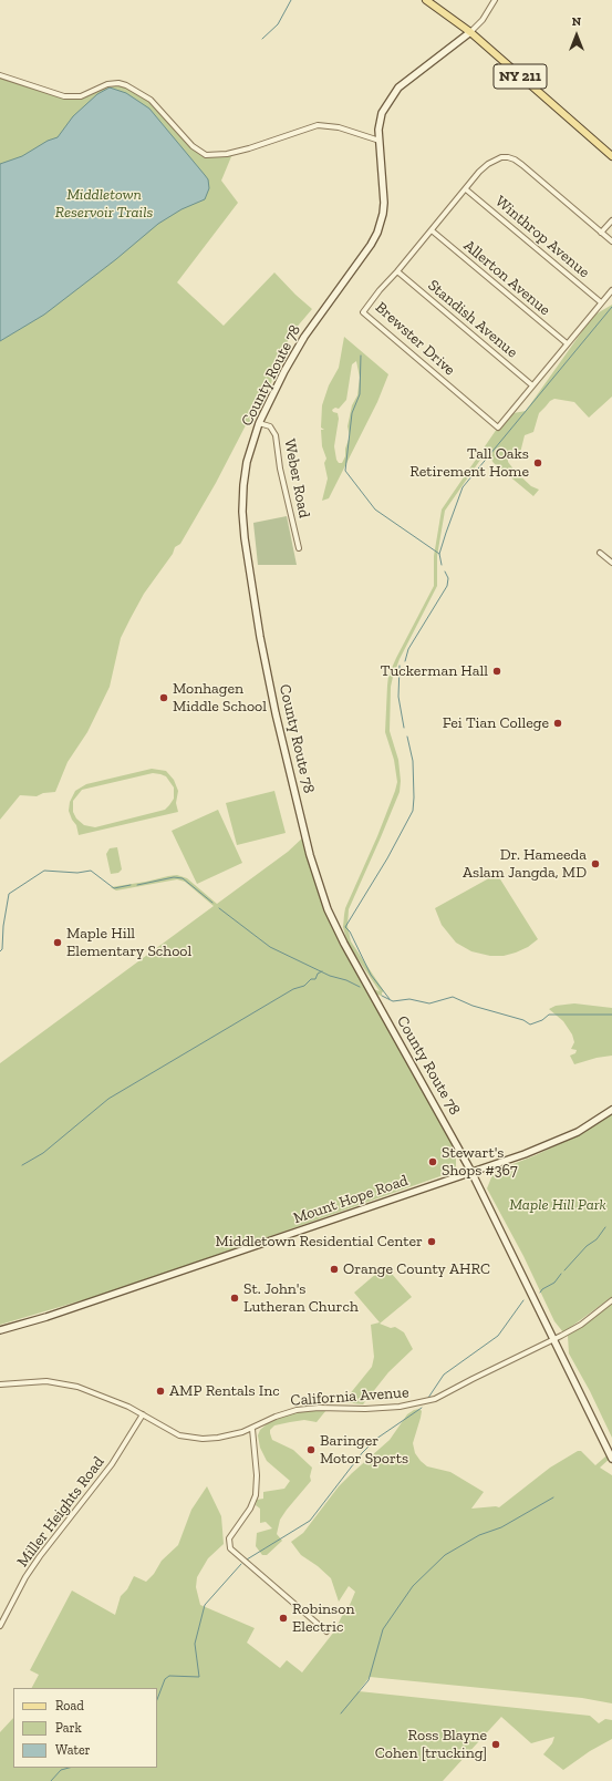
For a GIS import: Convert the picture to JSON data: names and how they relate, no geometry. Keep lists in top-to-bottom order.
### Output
{
  "streets": {
    "main road": ["NY 211"],
    "street": [
      "Winthrop Avenue",
      "Allerton Avenue",
      "Standish Avenue",
      "Brewster Drive",
      "County Route 78",
      "Weber Road",
      "Mount Hope Road",
      "California Avenue",
      "Miller Heights Road"
    ]
  },
  "crossings": [
    ["NY 211", "County Route 78"],
    ["Winthrop Avenue", "Brewster Drive"],
    ["Allerton Avenue", "Brewster Drive"],
    ["Standish Avenue", "Brewster Drive"],
    ["County Route 78", "Weber Road"],
    ["County Route 78", "Mount Hope Road"],
    ["County Route 78", "California Avenue"],
    ["California Avenue", "Miller Heights Road"]
  ],
  "parks": ["Middletown Reservoir Trails", "Maple Hill Park"],
  "places": [
    "Tall Oaks Retirement Home",
    "Tuckerman Hall",
    "Monhagen Middle School",
    "Fei Tian College",
    "Dr. Hameeda Aslam Jangda, MD",
    "Maple Hill Elementary School",
    "Stewart's Shops #367",
    "Middletown Residential Center",
    "Orange County AHRC",
    "St. John's Lutheran Church",
    "AMP Rentals Inc",
    "Baringer Motor Sports",
    "Robinson Electric",
    "Ross Blayne Cohen [trucking]"
  ],
  "legend": ["Road", "Park", "Water"],
  "north": "top"
}
